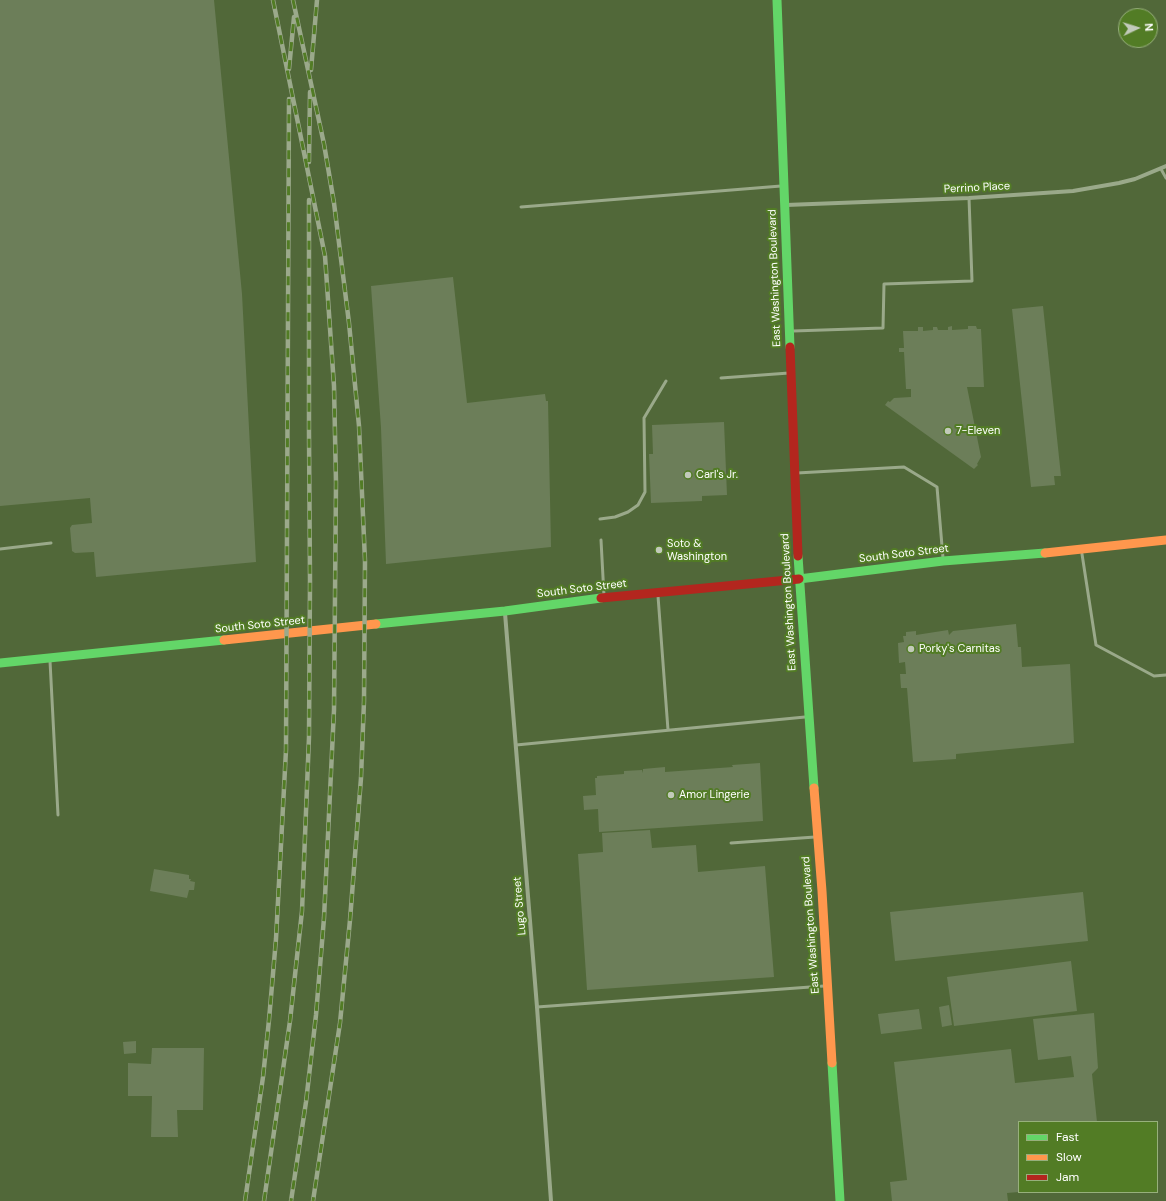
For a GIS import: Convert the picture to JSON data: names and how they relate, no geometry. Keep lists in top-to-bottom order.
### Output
{
  "streets": {
    "main road": ["East Washington Boulevard", "South Soto Street"],
    "street": ["Perrino Place", "Lugo Street"]
  },
  "crossings": [
    ["Perrino Place", "East Washington Boulevard"],
    ["East Washington Boulevard", "South Soto Street"],
    ["South Soto Street", "Lugo Street"]
  ],
  "places": [
    "7-Eleven",
    "Carl's Jr.",
    "Soto & Washington",
    "Porky's Carnitas",
    "Amor Lingerie"
  ],
  "legend": ["Fast", "Slow", "Jam"],
  "north": "right"
}
